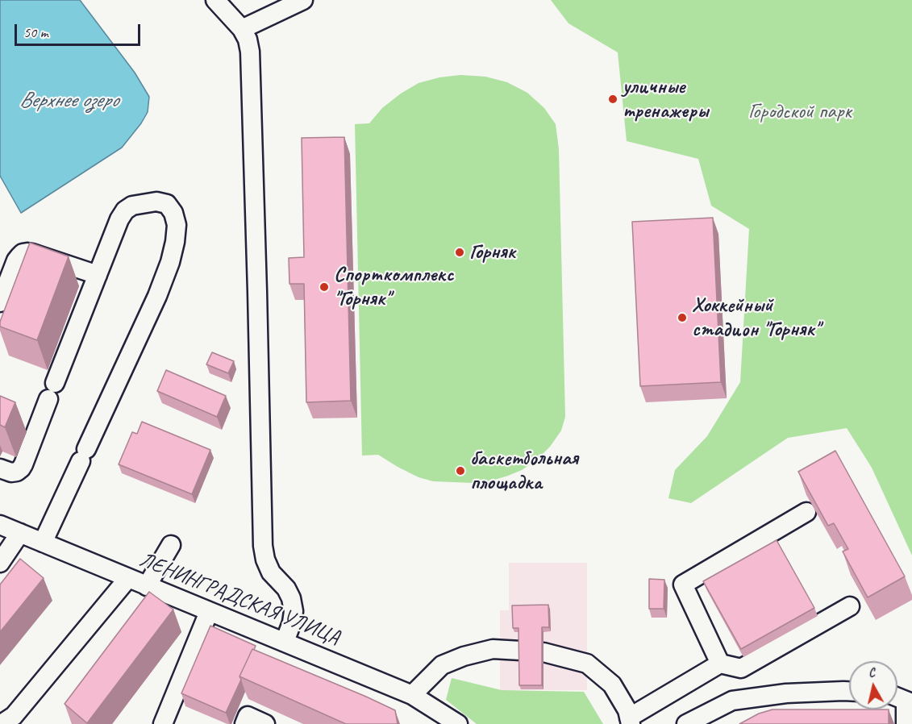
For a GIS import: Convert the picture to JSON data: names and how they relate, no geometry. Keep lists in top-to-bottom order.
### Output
{
  "streets": {
    "street": ["ЛЕНИНГРАДСКАЯ УЛИЦА"]
  },
  "water": ["Верхнее озеро"],
  "parks": ["Городской парк"],
  "places": [
    "уличные тренажеры",
    "Горняк",
    "Спорткомплекс \"Горняк\"",
    "Хоккейный стадион \"Горняк\"",
    "баскетбольная площадка"
  ],
  "scale_bar": "50 m",
  "north": "top"
}
